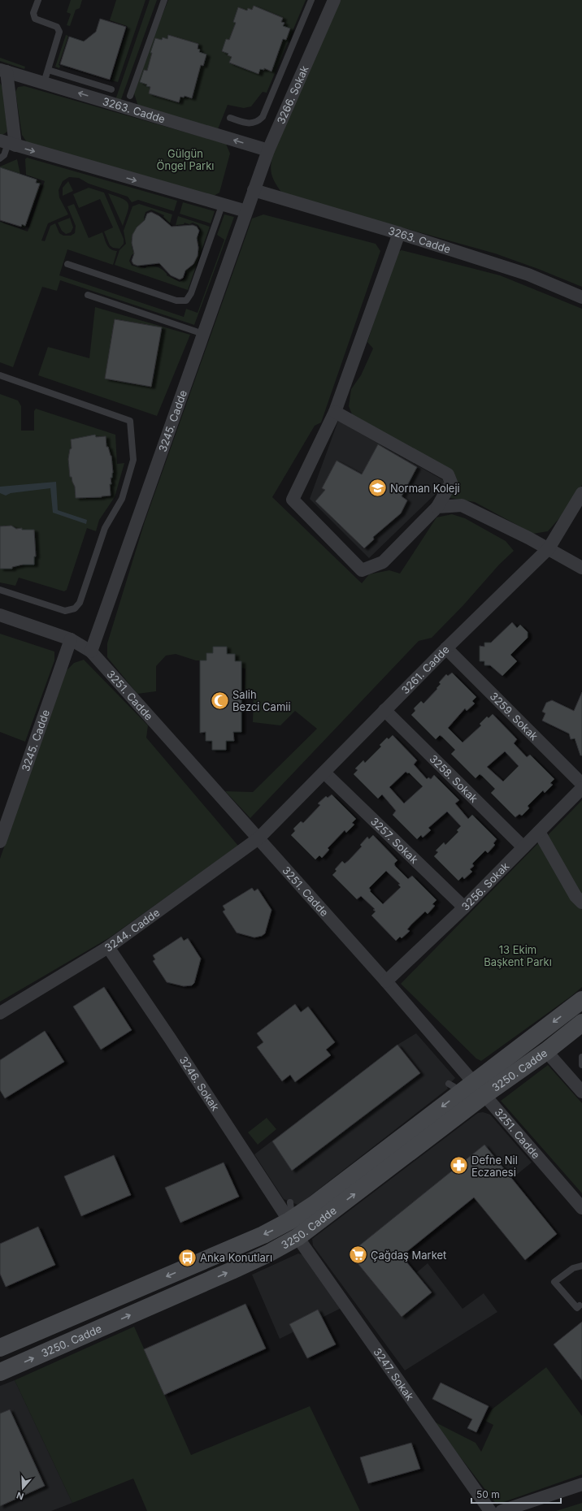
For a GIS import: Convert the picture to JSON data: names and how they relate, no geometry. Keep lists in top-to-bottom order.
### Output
{
  "streets": {
    "street": [
      "3266. Sokak",
      "3263. Cadde",
      "3245. Cadde",
      "3261. Cadde",
      "3251. Cadde",
      "3259. Sokak",
      "3258. Sokak",
      "3257. Sokak",
      "3256. Sokak",
      "3244. Cadde",
      "3250. Cadde",
      "3246. Sokak",
      "3247. Sokak"
    ]
  },
  "crossings": [
    ["3266. Sokak", "3263. Cadde"],
    ["3266. Sokak", "3245. Cadde"],
    ["3263. Cadde", "3245. Cadde"],
    ["3245. Cadde", "3251. Cadde"],
    ["3261. Cadde", "3251. Cadde"],
    ["3261. Cadde", "3259. Sokak"],
    ["3261. Cadde", "3258. Sokak"],
    ["3261. Cadde", "3257. Sokak"],
    ["3261. Cadde", "3244. Cadde"],
    ["3251. Cadde", "3256. Sokak"],
    ["3251. Cadde", "3244. Cadde"],
    ["3251. Cadde", "3250. Cadde"],
    ["3258. Sokak", "3256. Sokak"],
    ["3257. Sokak", "3256. Sokak"],
    ["3244. Cadde", "3246. Sokak"],
    ["3250. Cadde", "3246. Sokak"],
    ["3250. Cadde", "3247. Sokak"]
  ],
  "parks": ["Gülgün Öngel Parkı", "13 Ekim Başkent Parkı"],
  "places": {
    "school or university": ["Norman Koleji"],
    "mosque": ["Salih Bezci Camii"],
    "pharmacy": ["Defne Nil Eczanesi"],
    "supermarket": ["Çağdaş Market"],
    "bus stop": ["Anka Konutları"]
  },
  "scale_bar": "50 m",
  "north": "bottom"
}
